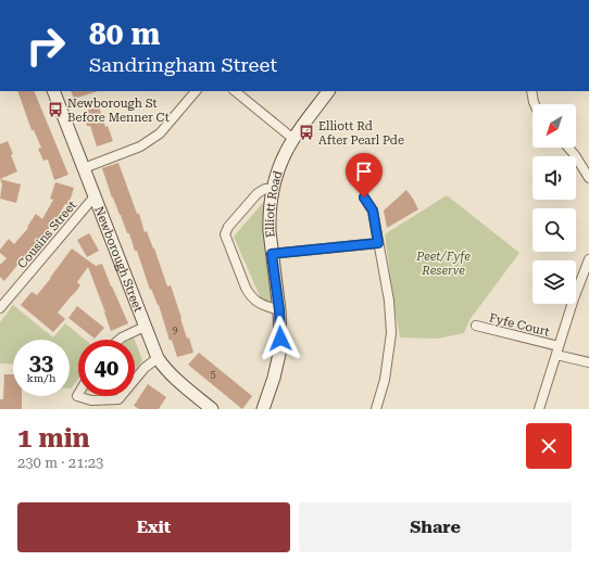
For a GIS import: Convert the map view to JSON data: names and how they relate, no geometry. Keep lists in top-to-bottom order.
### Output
{
  "streets": {
    "street": [
      "Elliott Road",
      "Cousins Street",
      "Newborough Street",
      "Fyfe Court"
    ]
  },
  "crossings": [
    ["Cousins Street", "Newborough Street"]
  ],
  "parks": ["Peet/Fyfe Reserve"],
  "places": {
    "bus stop": ["Newborough St Before Menner Ct", "Elliott Rd After Pearl Pde"]
  },
  "house_numbers": ["9", "5"],
  "north": "bottom left",
  "page": {
    "turn": ["80 m", "Sandringham Street"],
    "speed": "33 km/h",
    "limit": "40",
    "heading": ["1 min", "230 m · 21:23"],
    "buttons": ["Exit", "Share"]
  }
}
